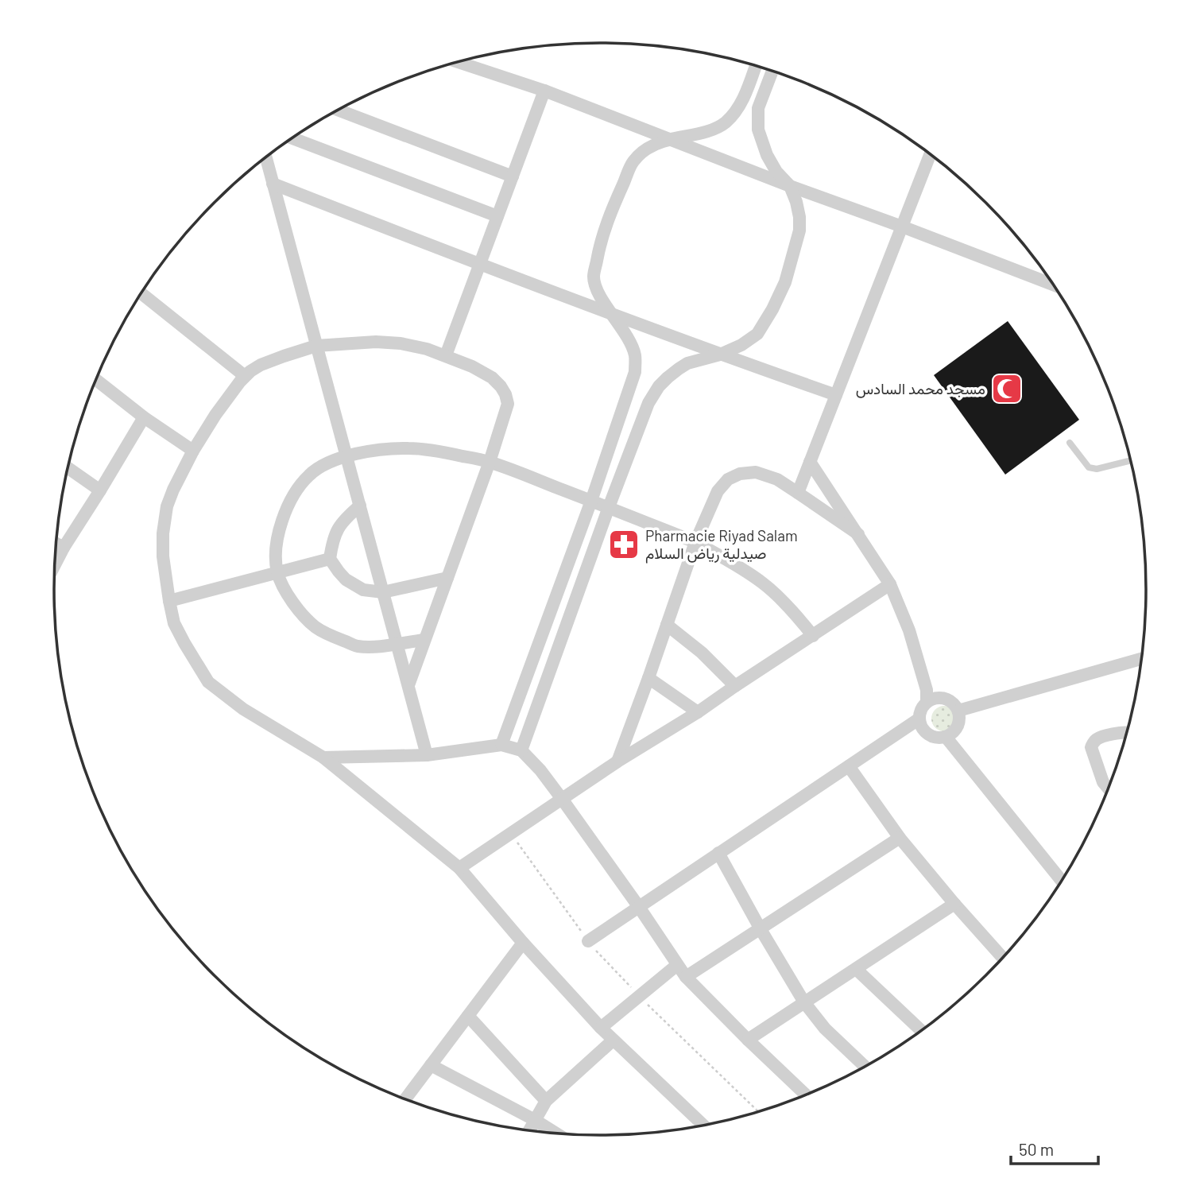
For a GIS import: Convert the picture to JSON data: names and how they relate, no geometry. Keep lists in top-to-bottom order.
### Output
{
  "places": {
    "mosque": ["مسجد محمد السادس"],
    "pharmacy": ["Pharmacie Riyad Salam صيدلية رياض السلام"]
  },
  "scale_bar": "50 m"
}
